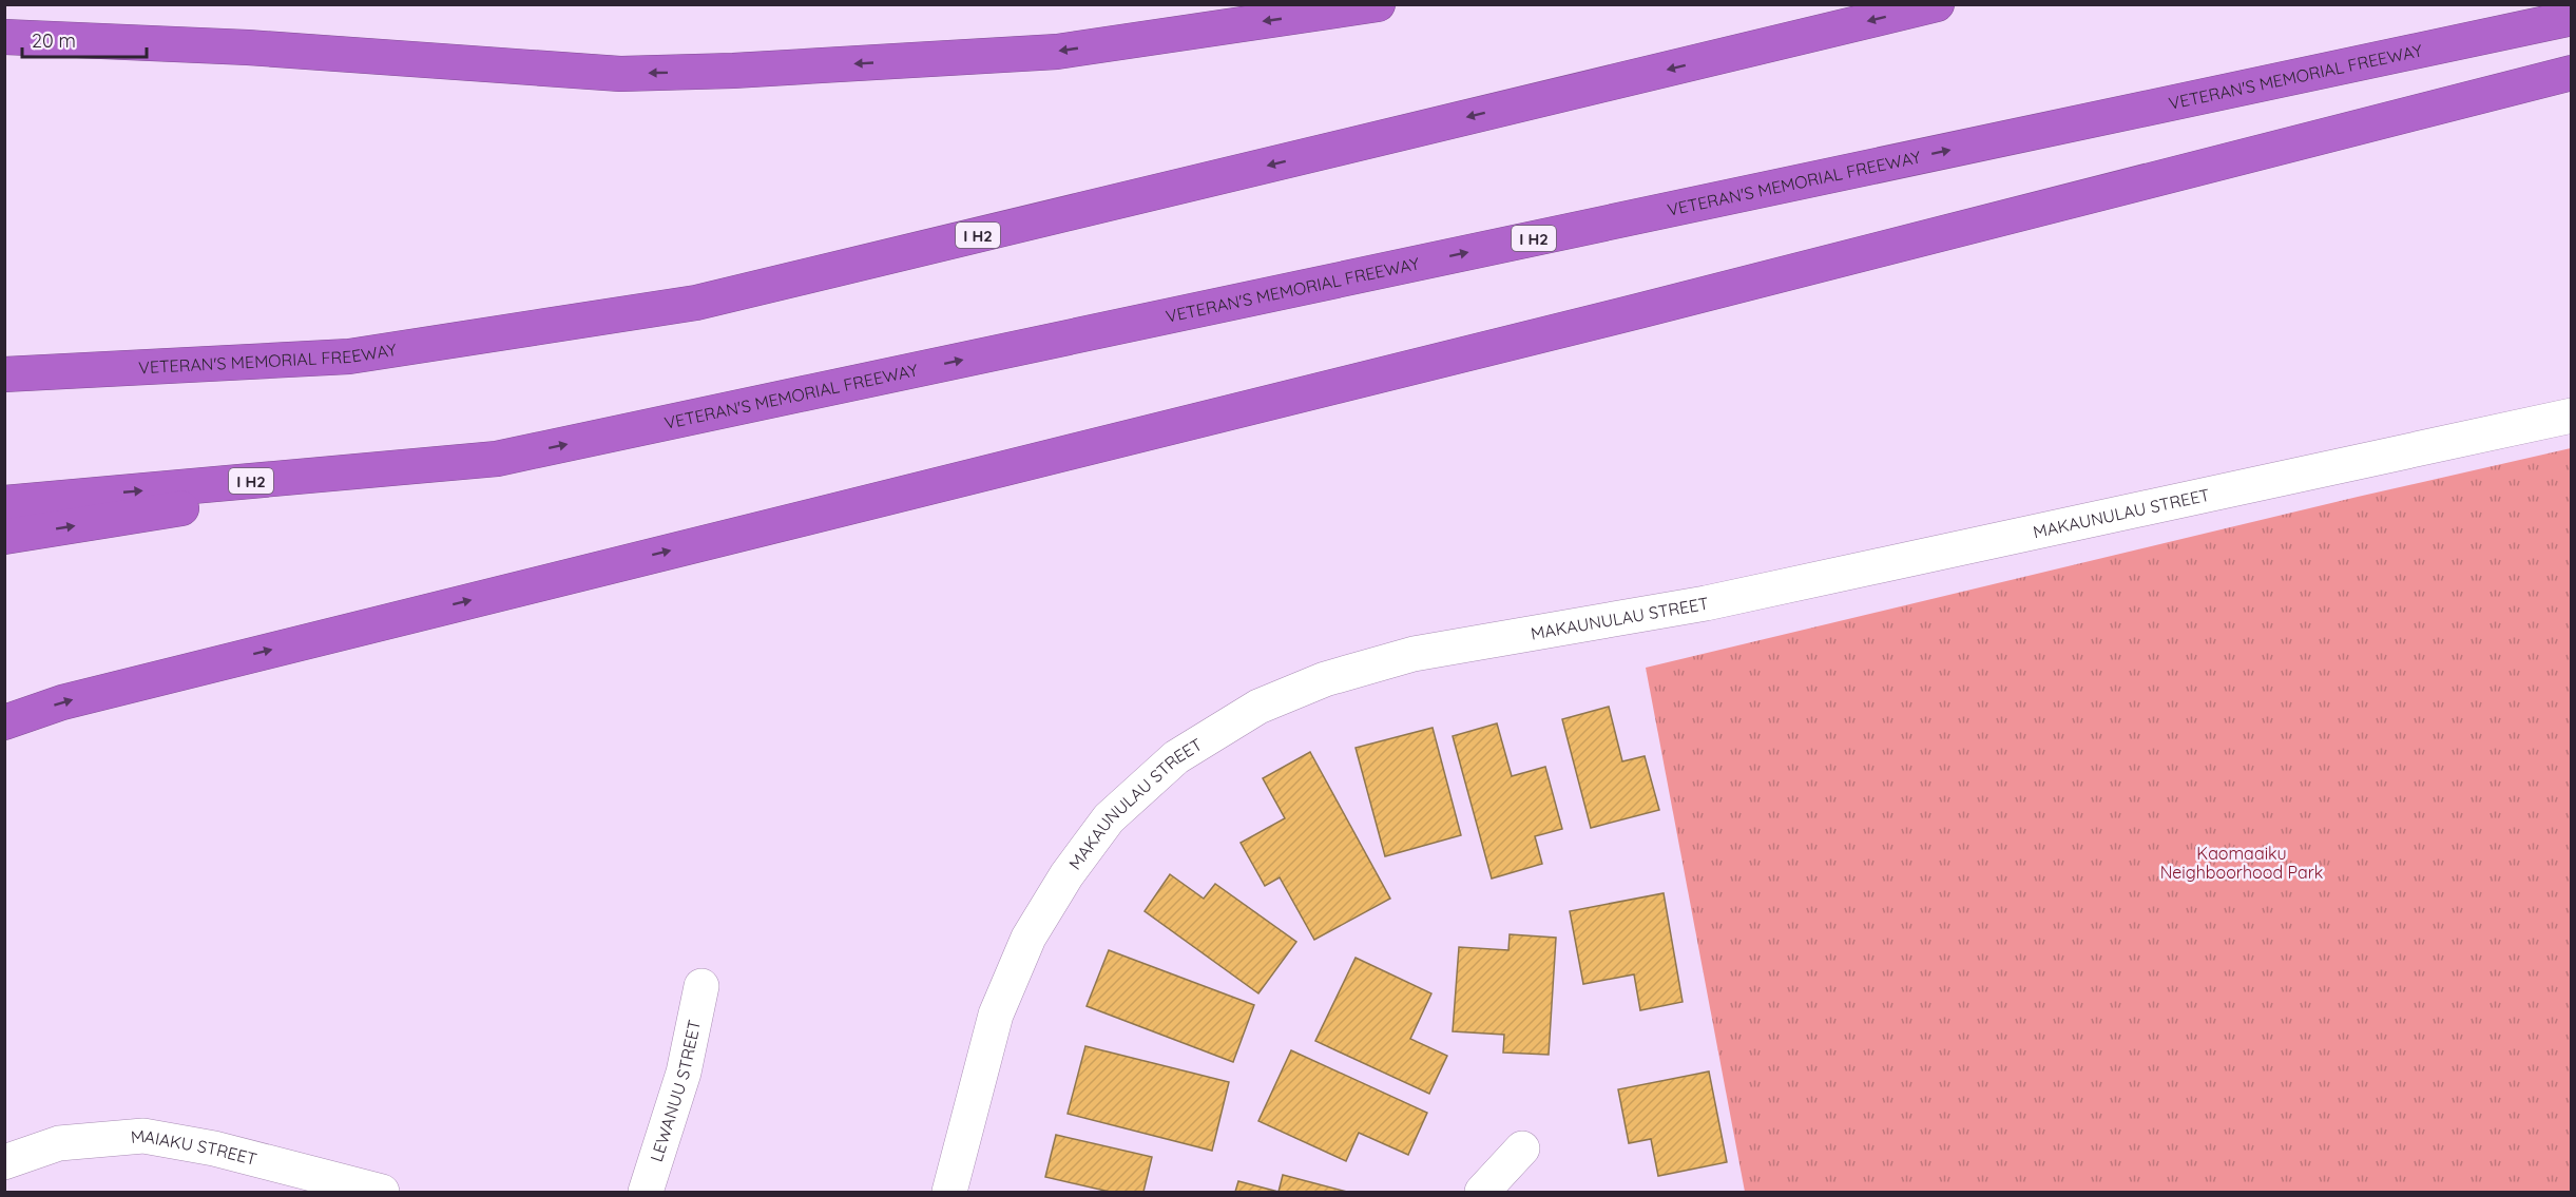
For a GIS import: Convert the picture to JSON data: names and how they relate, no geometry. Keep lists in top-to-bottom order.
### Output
{
  "streets": {
    "highway": ["VETERAN'S MEMORIAL FREEWAY", "I H2"],
    "street": ["MAKAUNULAU STREET", "LEWANUU STREET", "MAIAKU STREET"]
  },
  "parks": ["Kaomaaiku Neighboorhood Park"],
  "scale_bar": "20 m"
}
